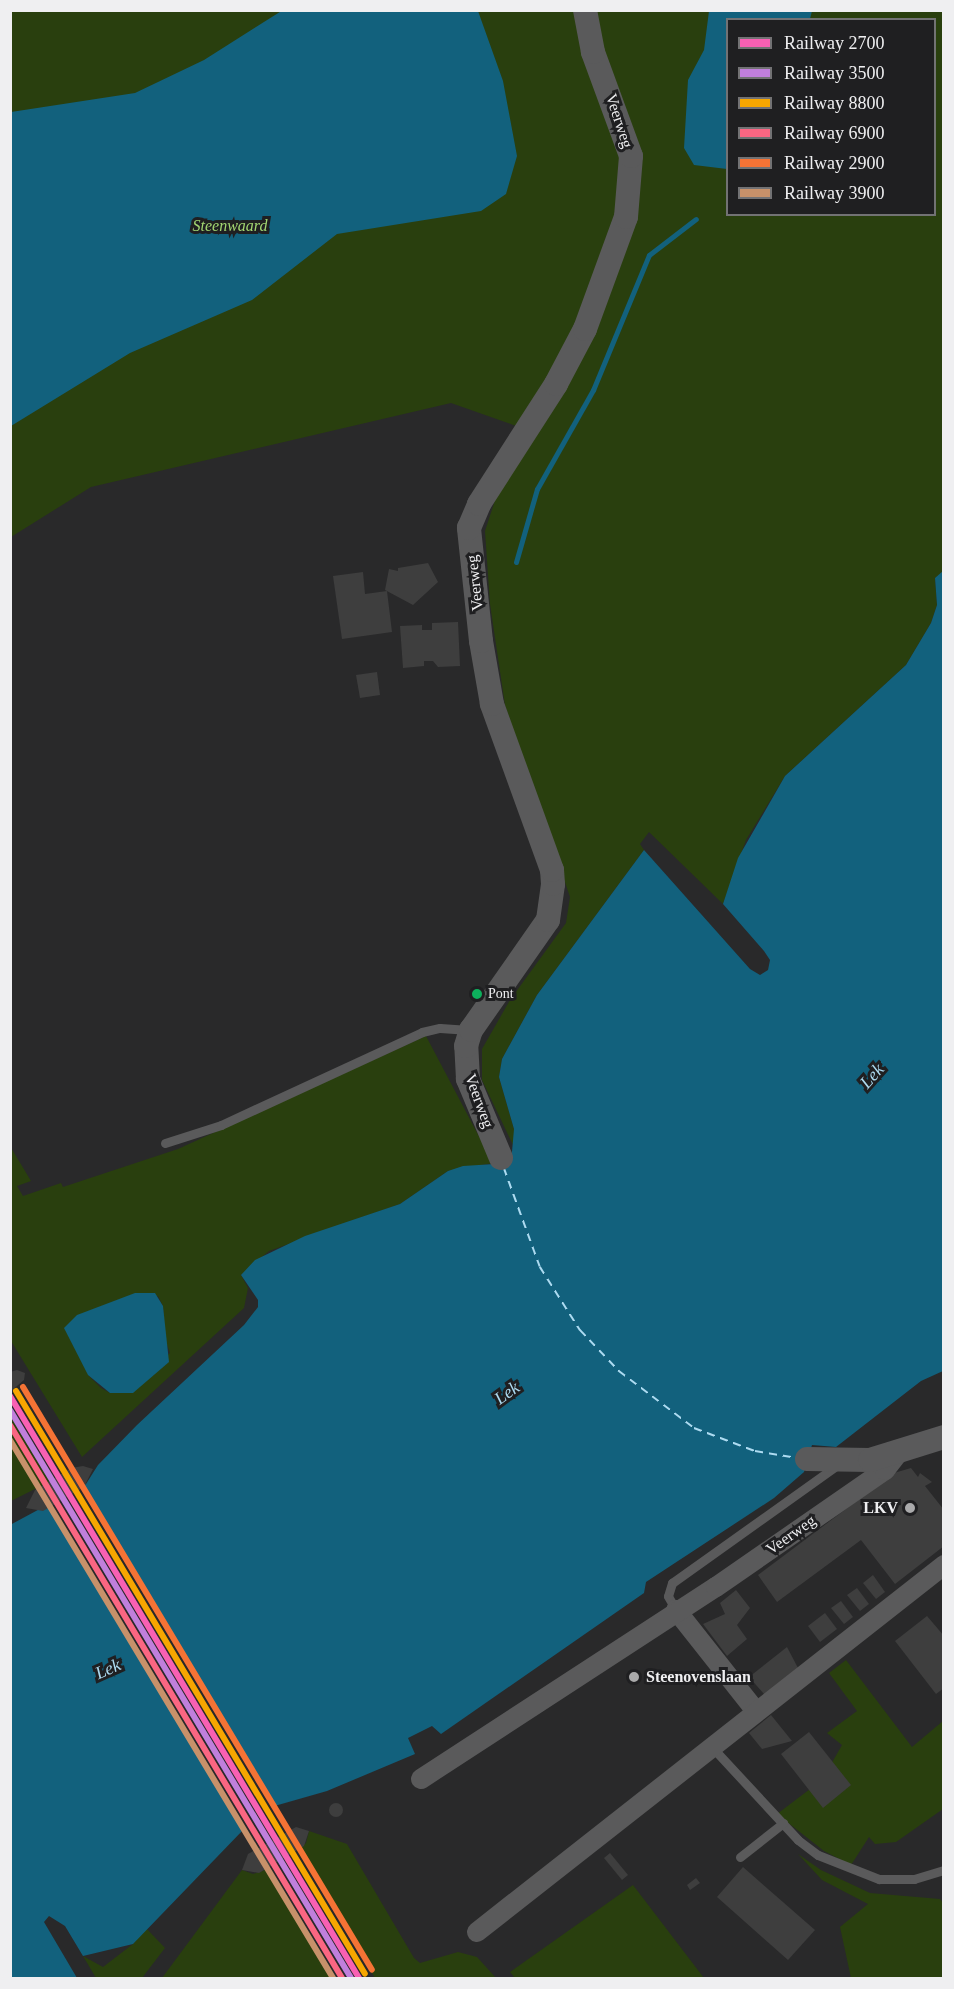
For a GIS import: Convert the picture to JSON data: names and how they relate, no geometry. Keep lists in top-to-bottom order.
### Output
{
  "streets": {
    "street": ["Veerweg"]
  },
  "water": ["Lek"],
  "parks": ["Steenwaard"],
  "places": ["Pont", "LKV", "Steenovenslaan"],
  "lines": [
    "rail line 2900",
    "rail line 8800",
    "rail line 2700",
    "rail line 3500",
    "rail line 6900",
    "rail line 3900"
  ],
  "legend": [
    "Railway 2700",
    "Railway 3500",
    "Railway 8800",
    "Railway 6900",
    "Railway 2900",
    "Railway 3900"
  ]
}
